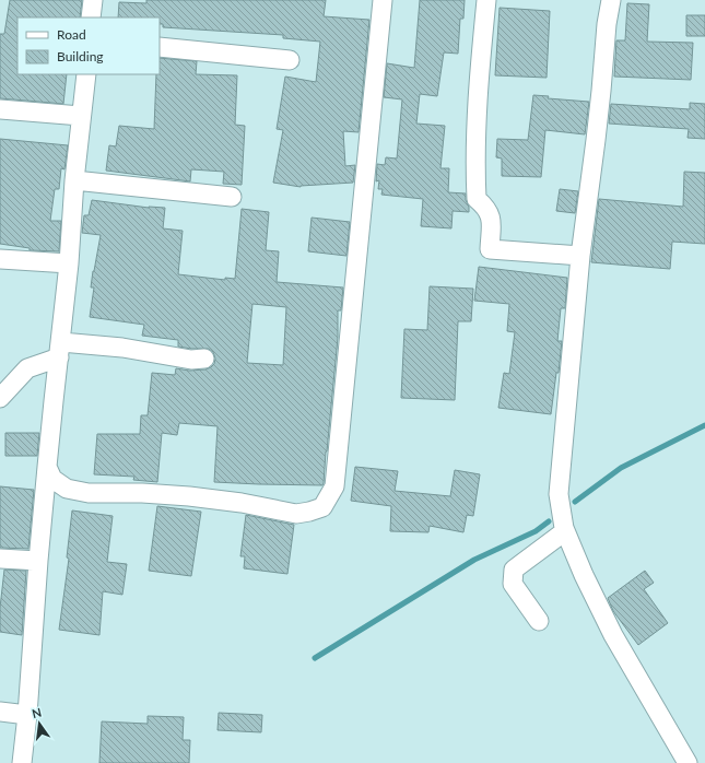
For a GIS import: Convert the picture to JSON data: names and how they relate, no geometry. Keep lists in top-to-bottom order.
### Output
{
  "legend": ["Road", "Building"],
  "north": "top"
}
